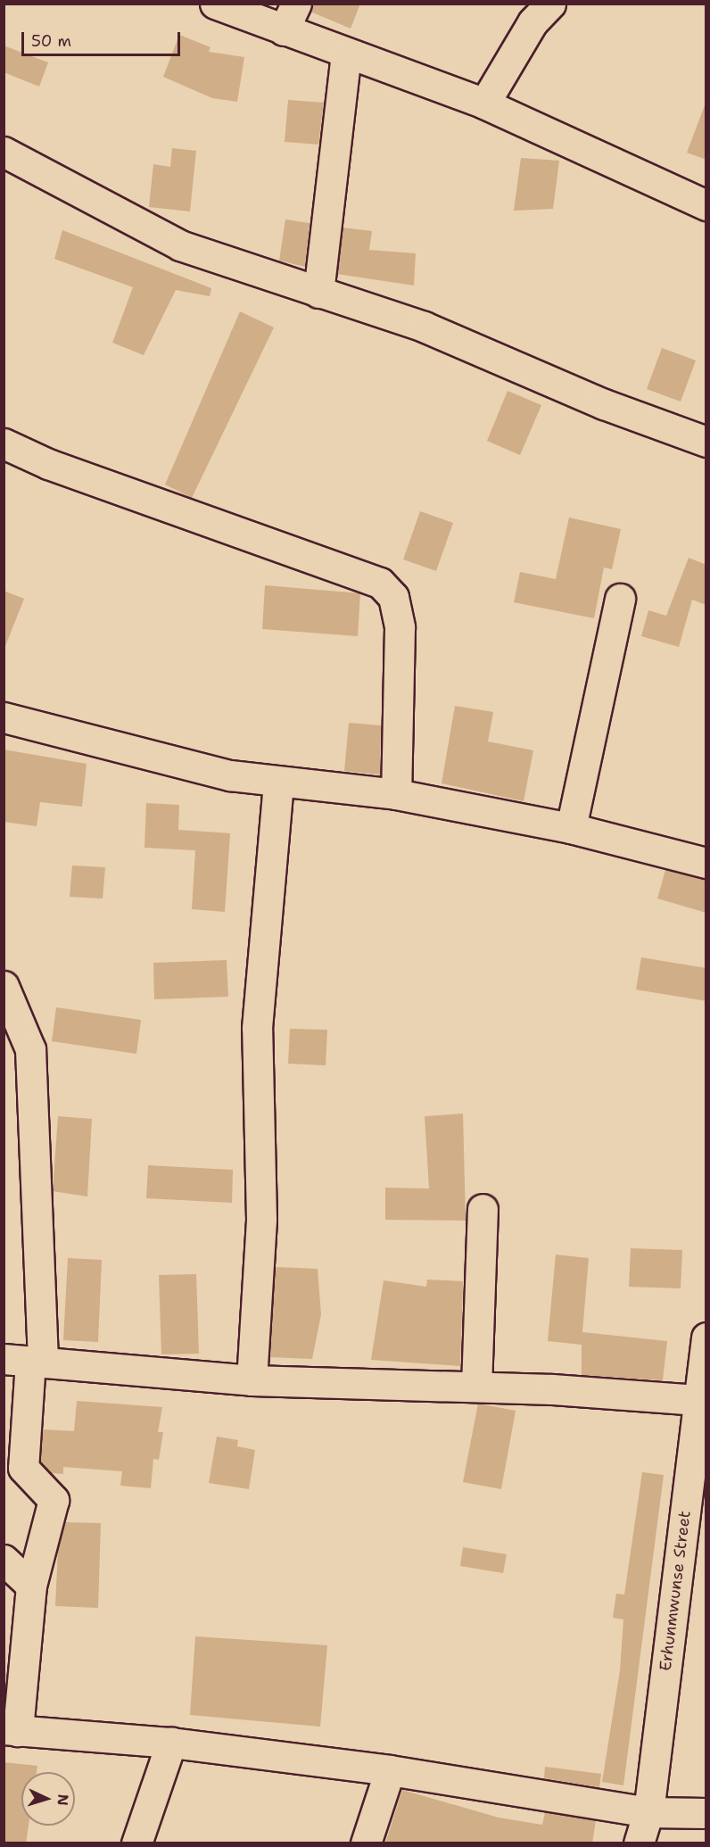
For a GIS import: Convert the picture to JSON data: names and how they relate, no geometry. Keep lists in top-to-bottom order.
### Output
{
  "streets": {
    "street": ["Erhunmwunse Street"]
  },
  "scale_bar": "50 m",
  "north": "right"
}
